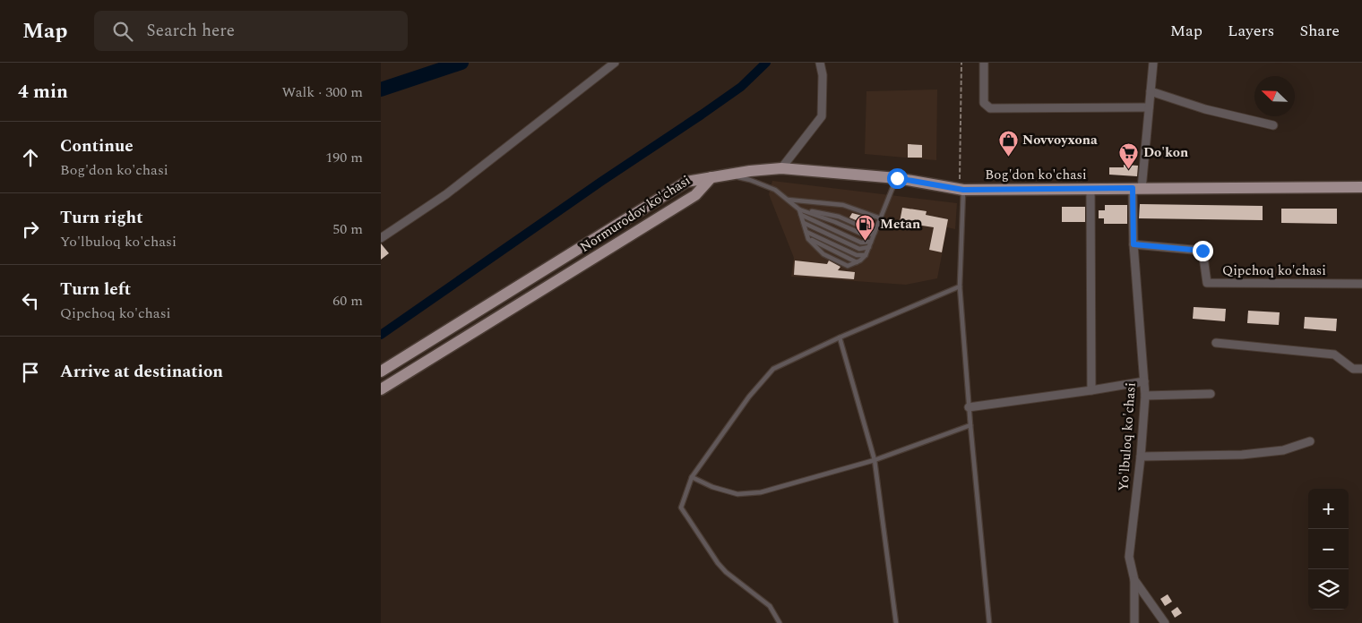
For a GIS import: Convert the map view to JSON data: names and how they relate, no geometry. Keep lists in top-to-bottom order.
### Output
{
  "streets": {
    "main road": ["Bog'don ko'chasi", "Normurodov ko'chasi"],
    "street": ["Qipchoq ko'chasi", "Yo'lbuloq ko'chasi"]
  },
  "crossings": [
    ["Bog'don ko'chasi", "Normurodov ko'chasi"],
    ["Bog'don ko'chasi", "Yo'lbuloq ko'chasi"],
    ["Qipchoq ko'chasi", "Yo'lbuloq ko'chasi"]
  ],
  "places": {
    "shop": ["Novvoyxona"],
    "supermarket": ["Do'kon"],
    "fuel station": ["Metan"]
  },
  "north": "top left",
  "page": {
    "header": "Map",
    "search": "Search here",
    "nav": ["Map", "Layers", "Share"],
    "heading": ["4 min", "Walk · 300 m"],
    "list": [
      ["Continue", "Bog'don ko'chasi", "190 m"],
      ["Turn right", "Yo'lbuloq ko'chasi", "50 m"],
      ["Turn left", "Qipchoq ko'chasi", "60 m"],
      "Arrive at destination"
    ],
    "map_buttons": ["+", "−"]
  }
}
